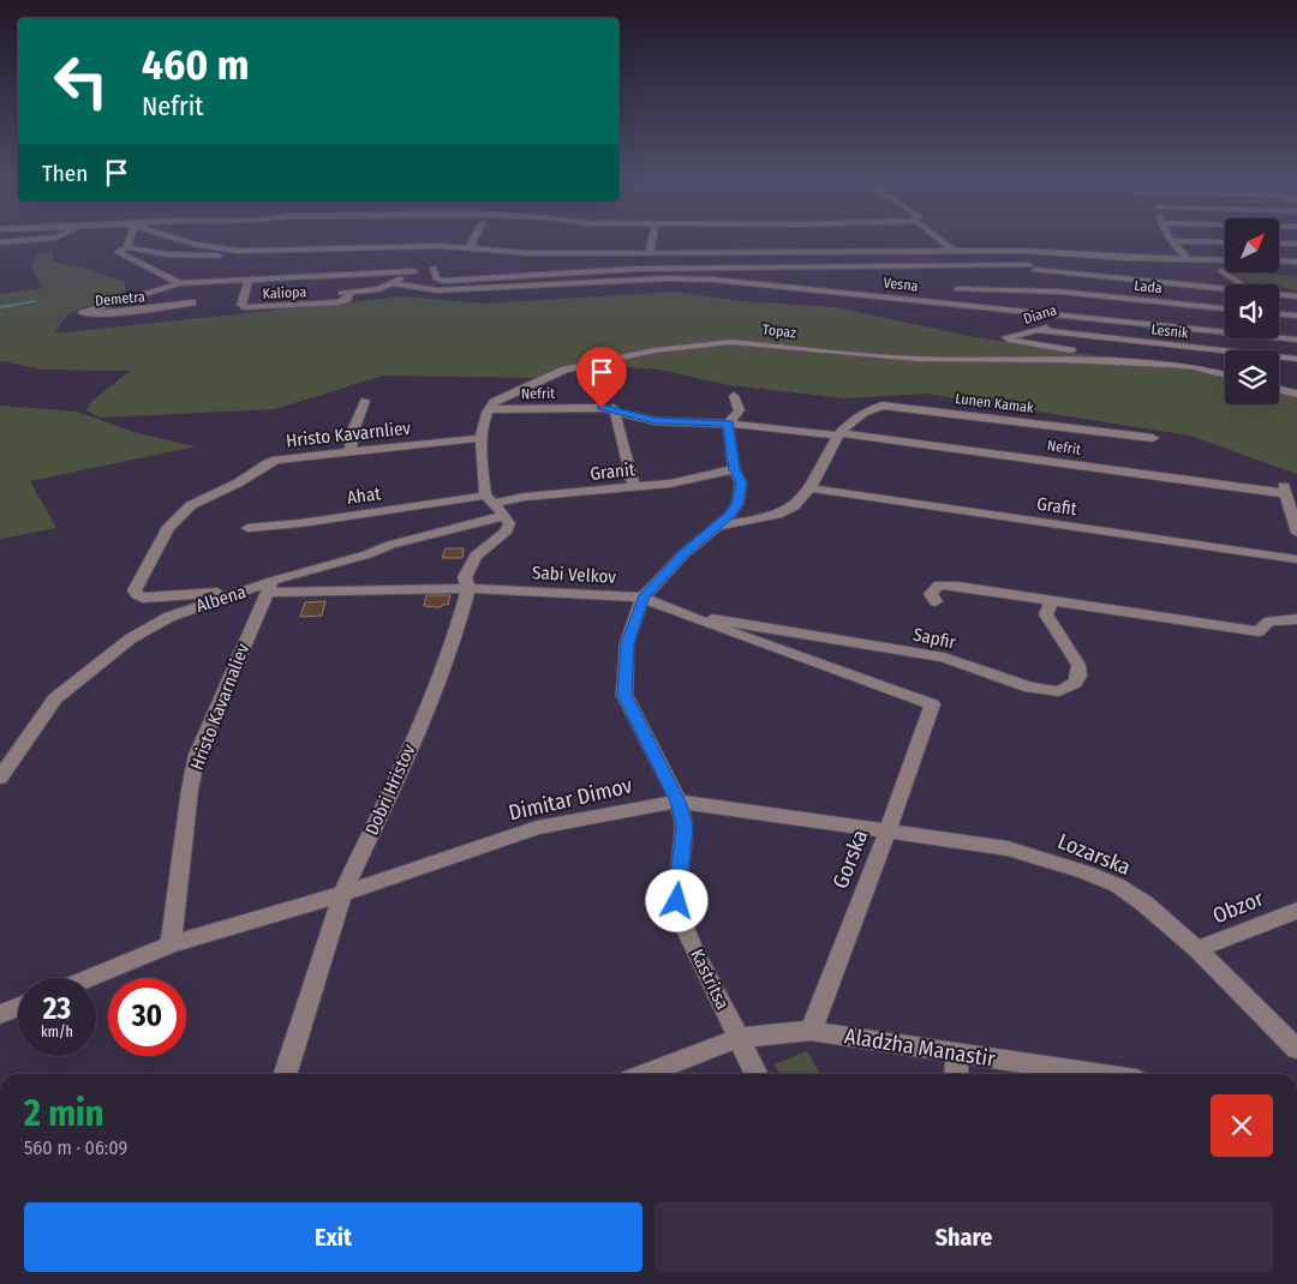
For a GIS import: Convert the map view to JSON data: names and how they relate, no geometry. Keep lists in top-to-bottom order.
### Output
{
  "streets": {
    "street": [
      "Vesna",
      "Lada",
      "Kaliopa",
      "Demetra",
      "Diana",
      "Topaz",
      "Lesnik",
      "Nefrit",
      "Lunen Kamak",
      "Hristo Kavarnliev",
      "Granit",
      "Ahat",
      "Grafit",
      "Sabi Velkov",
      "Albena",
      "Sapfir",
      "Hristo Kavarnaliev",
      "Dobri Hristov",
      "Dimitar Dimov",
      "Lozarska",
      "Gorska",
      "Obzor",
      "Kastritsa",
      "Aladzha Manastir"
    ]
  },
  "crossings": [
    ["Vesna", "Kaliopa"],
    ["Vesna", "Diana"],
    ["Diana", "Lesnik"],
    ["Topaz", "Nefrit"],
    ["Nefrit", "Lunen Kamak"],
    ["Nefrit", "Kastritsa"],
    ["Hristo Kavarnliev", "Sabi Velkov"],
    ["Hristo Kavarnliev", "Albena"],
    ["Hristo Kavarnliev", "Hristo Kavarnaliev"],
    ["Granit", "Ahat"],
    ["Granit", "Albena"],
    ["Granit", "Dobri Hristov"],
    ["Granit", "Kastritsa"],
    ["Ahat", "Albena"],
    ["Ahat", "Dobri Hristov"],
    ["Sabi Velkov", "Albena"],
    ["Sabi Velkov", "Sapfir"],
    ["Sabi Velkov", "Hristo Kavarnaliev"],
    ["Sabi Velkov", "Dobri Hristov"],
    ["Sabi Velkov", "Gorska"],
    ["Sabi Velkov", "Kastritsa"],
    ["Albena", "Hristo Kavarnaliev"],
    ["Albena", "Dobri Hristov"],
    ["Hristo Kavarnaliev", "Dimitar Dimov"],
    ["Dobri Hristov", "Dimitar Dimov"],
    ["Dimitar Dimov", "Lozarska"],
    ["Dimitar Dimov", "Gorska"],
    ["Dimitar Dimov", "Kastritsa"],
    ["Lozarska", "Gorska"],
    ["Lozarska", "Obzor"],
    ["Gorska", "Aladzha Manastir"],
    ["Kastritsa", "Aladzha Manastir"]
  ],
  "north": "top right",
  "page": {
    "turn": ["460 m", "Nefrit"],
    "then": "Then",
    "speed": "23 km/h",
    "limit": "30",
    "heading": ["2 min", "560 m · 06:09"],
    "buttons": ["Exit", "Share"]
  }
}
